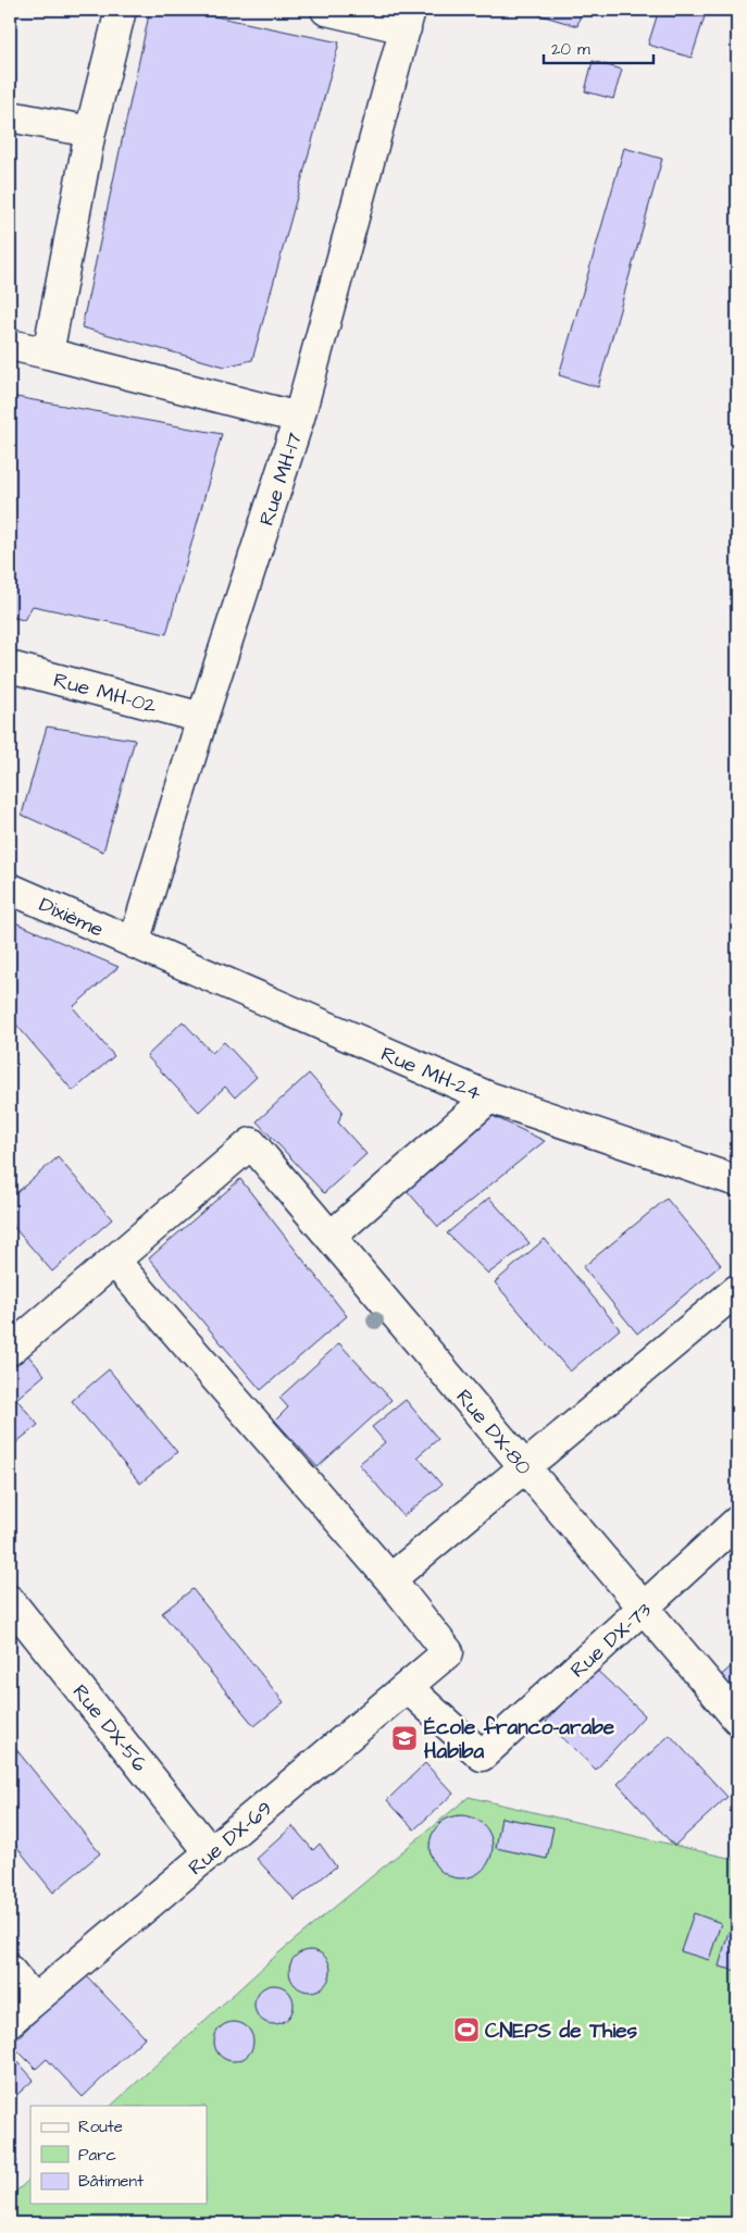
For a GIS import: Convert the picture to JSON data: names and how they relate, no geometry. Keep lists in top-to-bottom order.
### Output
{
  "streets": {
    "street": [
      "Rue MH-17",
      "Rue MH-02",
      "Dixième",
      "Rue MH-24",
      "Rue DX-80",
      "Rue DX-73",
      "Rue DX-56",
      "Rue DX-69"
    ]
  },
  "crossings": [
    ["Rue MH-17", "Rue MH-02"],
    ["Rue MH-17", "Dixième"],
    ["Rue MH-17", "Rue MH-24"],
    ["Dixième", "Rue MH-24"],
    ["Rue DX-80", "Rue DX-73"],
    ["Rue DX-73", "Rue DX-69"],
    ["Rue DX-56", "Rue DX-69"]
  ],
  "places": {
    "school or university": ["École franco-arabe Habiba"],
    "sports": ["CNEPS de Thies"]
  },
  "legend": ["Route", "Parc", "Bâtiment"],
  "scale_bar": "20 m"
}
